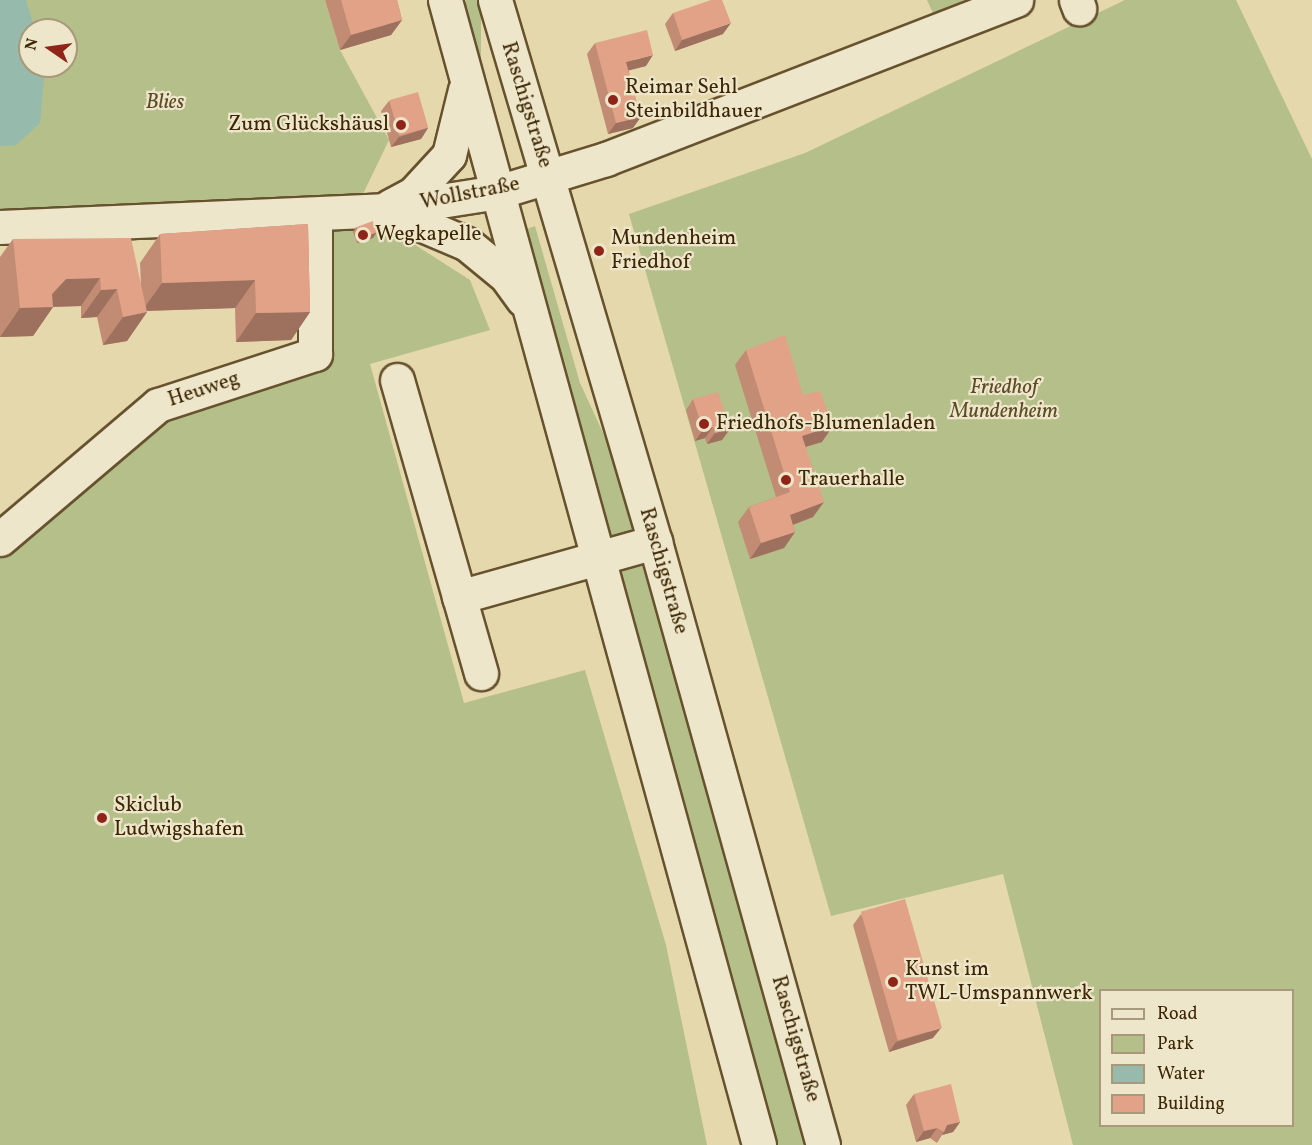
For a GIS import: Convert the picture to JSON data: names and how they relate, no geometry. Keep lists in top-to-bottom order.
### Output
{
  "streets": {
    "street": ["Raschigstraße", "Wollstraße", "Heuweg"]
  },
  "crossings": [
    ["Raschigstraße", "Wollstraße"],
    ["Wollstraße", "Heuweg"]
  ],
  "parks": ["Blies", "Friedhof Mundenheim"],
  "places": [
    "Reimar Sehl Steinbildhauer",
    "Zum Glückshäusl",
    "Wegkapelle",
    "Mundenheim Friedhof",
    "Friedhofs-Blumenladen",
    "Trauerhalle",
    "Skiclub Ludwigshafen",
    "Kunst im TWL-Umspannwerk"
  ],
  "legend": [
    "Road",
    "Park",
    "Water",
    "Building"
  ],
  "north": "left"
}
